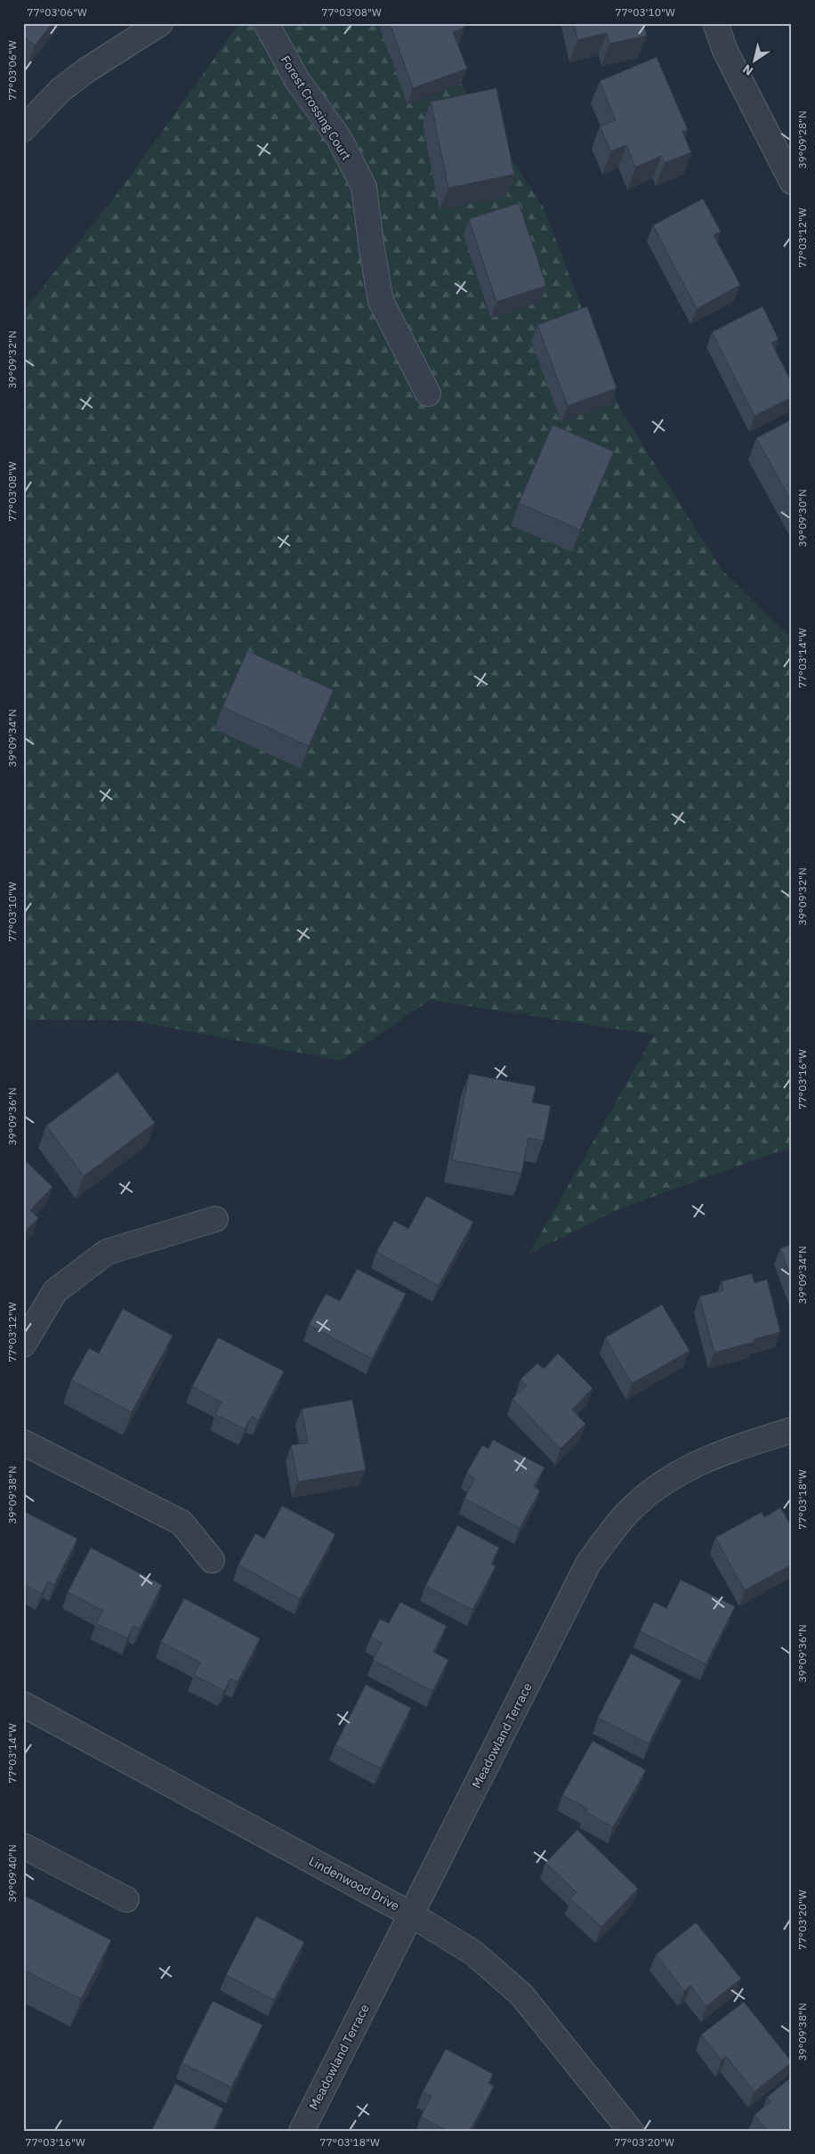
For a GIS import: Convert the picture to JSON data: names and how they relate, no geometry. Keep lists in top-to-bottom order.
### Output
{
  "streets": {
    "street": ["Forest Crossing Court", "Meadowland Terrace", "Lindenwood Drive"]
  },
  "crossings": [
    ["Meadowland Terrace", "Lindenwood Drive"]
  ],
  "north": "bottom left",
  "coordinates": [
    "77°03'06\"W",
    "77°03'08\"W",
    "77°03'10\"W",
    "39°09'28\"N",
    "77°03'12\"W",
    "39°09'32\"N",
    "39°09'30\"N",
    "77°03'14\"W",
    "39°09'34\"N",
    "77°03'16\"W",
    "39°09'36\"N",
    "39°09'38\"N",
    "77°03'18\"W",
    "39°09'40\"N",
    "77°03'20\"W"
  ]
}
